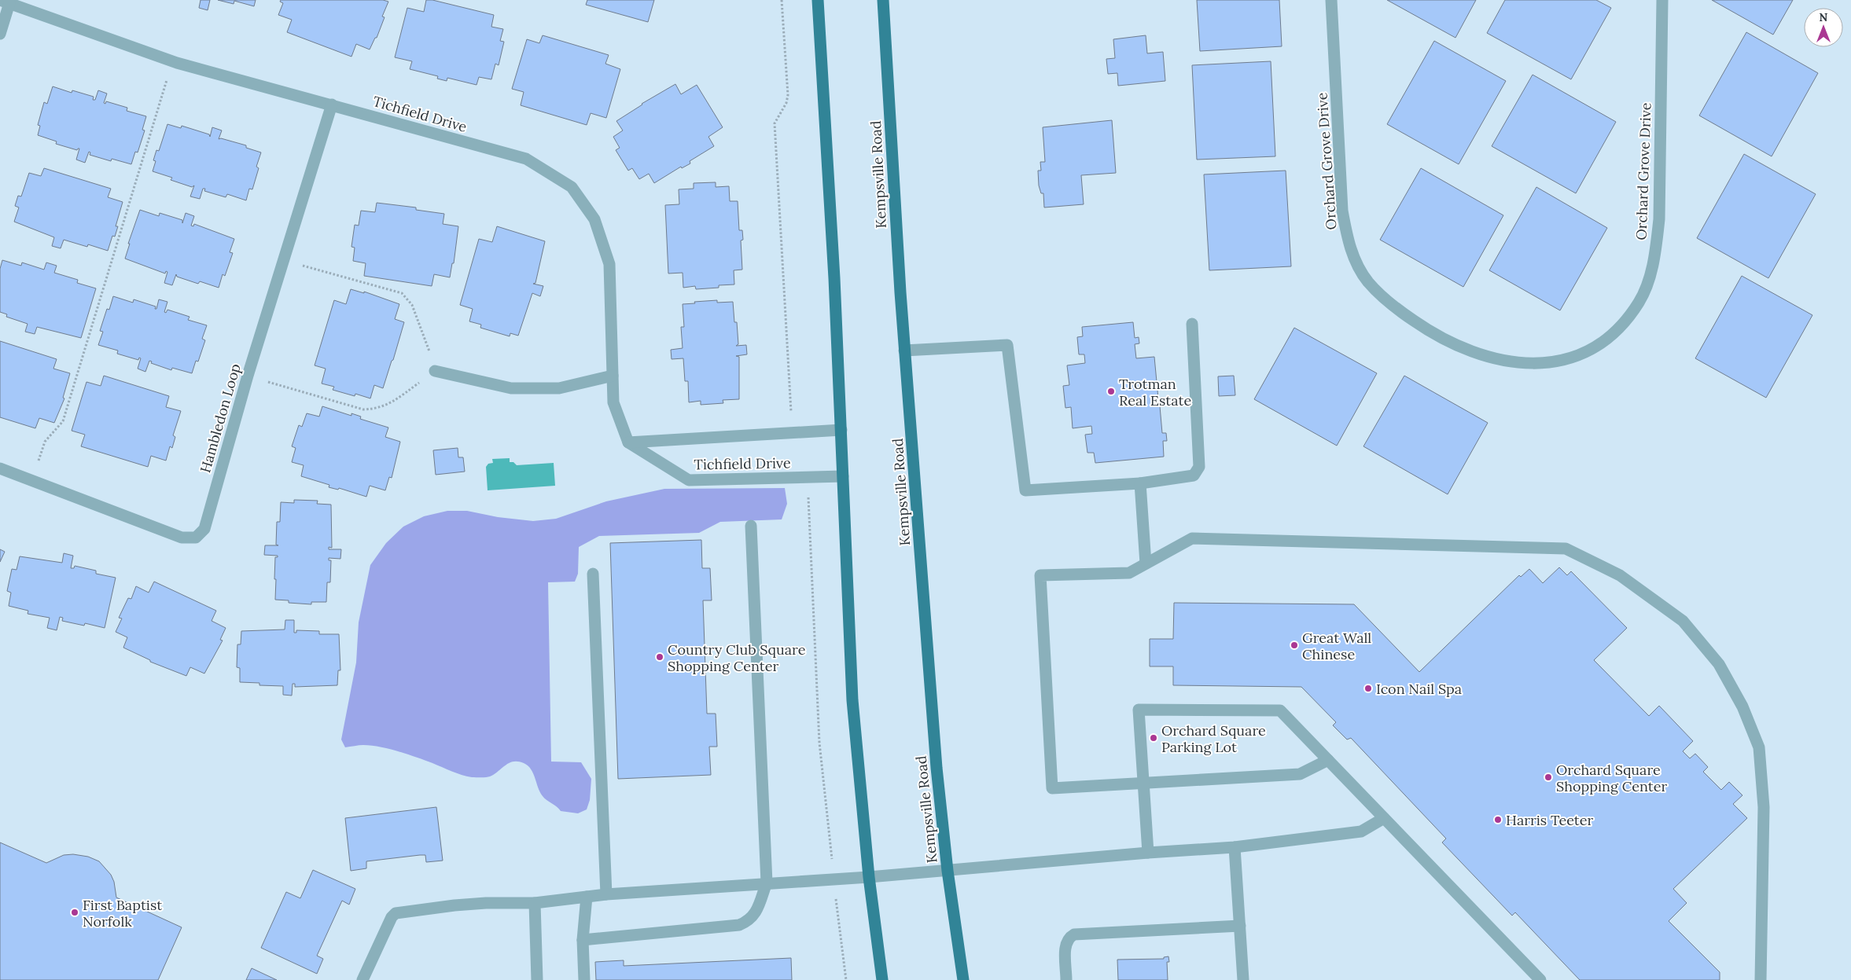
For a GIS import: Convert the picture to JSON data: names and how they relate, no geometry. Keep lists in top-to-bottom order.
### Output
{
  "streets": {
    "main road": ["Kempsville Road"],
    "street": ["Tichfield Drive", "Orchard Grove Drive", "Hambledon Loop"]
  },
  "crossings": [
    ["Tichfield Drive", "Hambledon Loop"]
  ],
  "places": [
    "Trotman Real Estate",
    "Great Wall Chinese",
    "Country Club Square Shopping Center",
    "Icon Nail Spa",
    "Orchard Square Parking Lot",
    "Orchard Square Shopping Center",
    "Harris Teeter",
    "First Baptist Norfolk"
  ],
  "north": "top"
}
